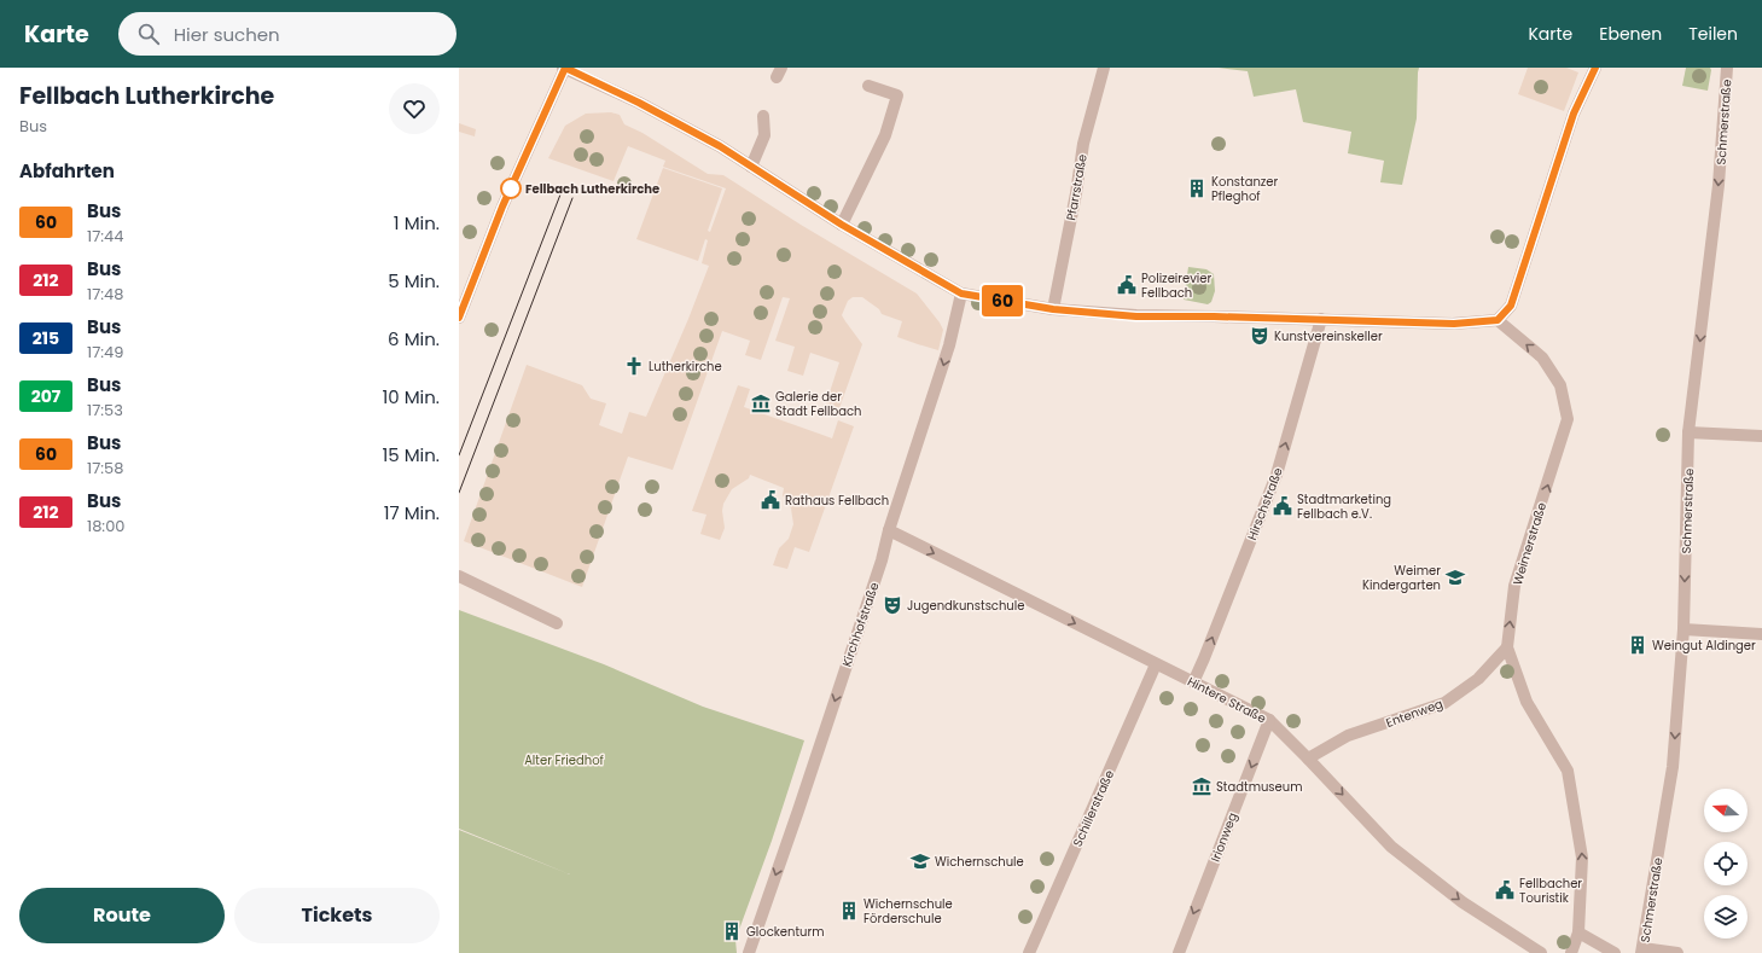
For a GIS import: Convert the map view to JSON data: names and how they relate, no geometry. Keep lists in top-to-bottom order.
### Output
{
  "streets": {
    "street": [
      "Schmerstraße",
      "Pfarrstraße",
      "Hirschstraße",
      "Weimerstraße",
      "Kirchhofstraße",
      "Hintere Straße",
      "Entenweg",
      "Schillerstraße",
      "Irionweg"
    ]
  },
  "crossings": [
    ["Hirschstraße", "Hintere Straße"],
    ["Weimerstraße", "Entenweg"],
    ["Kirchhofstraße", "Hintere Straße"],
    ["Hintere Straße", "Entenweg"],
    ["Hintere Straße", "Schillerstraße"],
    ["Hintere Straße", "Irionweg"]
  ],
  "one_way": [
    "Schmerstraße",
    "Hirschstraße",
    "Weimerstraße",
    "Kirchhofstraße",
    "Hintere Straße",
    "Irionweg"
  ],
  "parks": ["Alter Friedhof"],
  "places": {
    "other": ["Fellbach Lutherkirche"],
    "building": [
      "Konstanzer Pfleghof",
      "Weingut Aldinger",
      "Wichernschule Förderschule",
      "Glockenturm"
    ],
    "public building": [
      "Polizeirevier Fellbach",
      "Rathaus Fellbach",
      "Stadtmarketing Fellbach e.V.",
      "Fellbacher Touristik"
    ],
    "theatre": ["Kunstvereinskeller", "Jugendkunstschule"],
    "church": ["Lutherkirche"],
    "museum": ["Galerie der Stadt Fellbach", "Stadtmuseum"],
    "school or university": ["Weimer Kindergarten", "Wichernschule"]
  },
  "lines": ["bus line 60"],
  "north": "left",
  "page": {
    "header": "Karte",
    "search": "Hier suchen",
    "nav": ["Karte", "Ebenen", "Teilen"],
    "heading": [
      ["Fellbach Lutherkirche", "Bus"],
      "Abfahrten"
    ],
    "on_map": "60",
    "list": [
      {
        "mark": "60",
        "name": "Bus",
        "note": "17:44",
        "value": "1 Min."
      },
      {
        "mark": "212",
        "name": "Bus",
        "note": "17:48",
        "value": "5 Min."
      },
      {
        "mark": "215",
        "name": "Bus",
        "note": "17:49",
        "value": "6 Min."
      },
      {
        "mark": "207",
        "name": "Bus",
        "note": "17:53",
        "value": "10 Min."
      },
      {
        "mark": "60",
        "name": "Bus",
        "note": "17:58",
        "value": "15 Min."
      },
      {
        "mark": "212",
        "name": "Bus",
        "note": "18:00",
        "value": "17 Min."
      }
    ],
    "buttons": ["Route", "Tickets"]
  }
}
